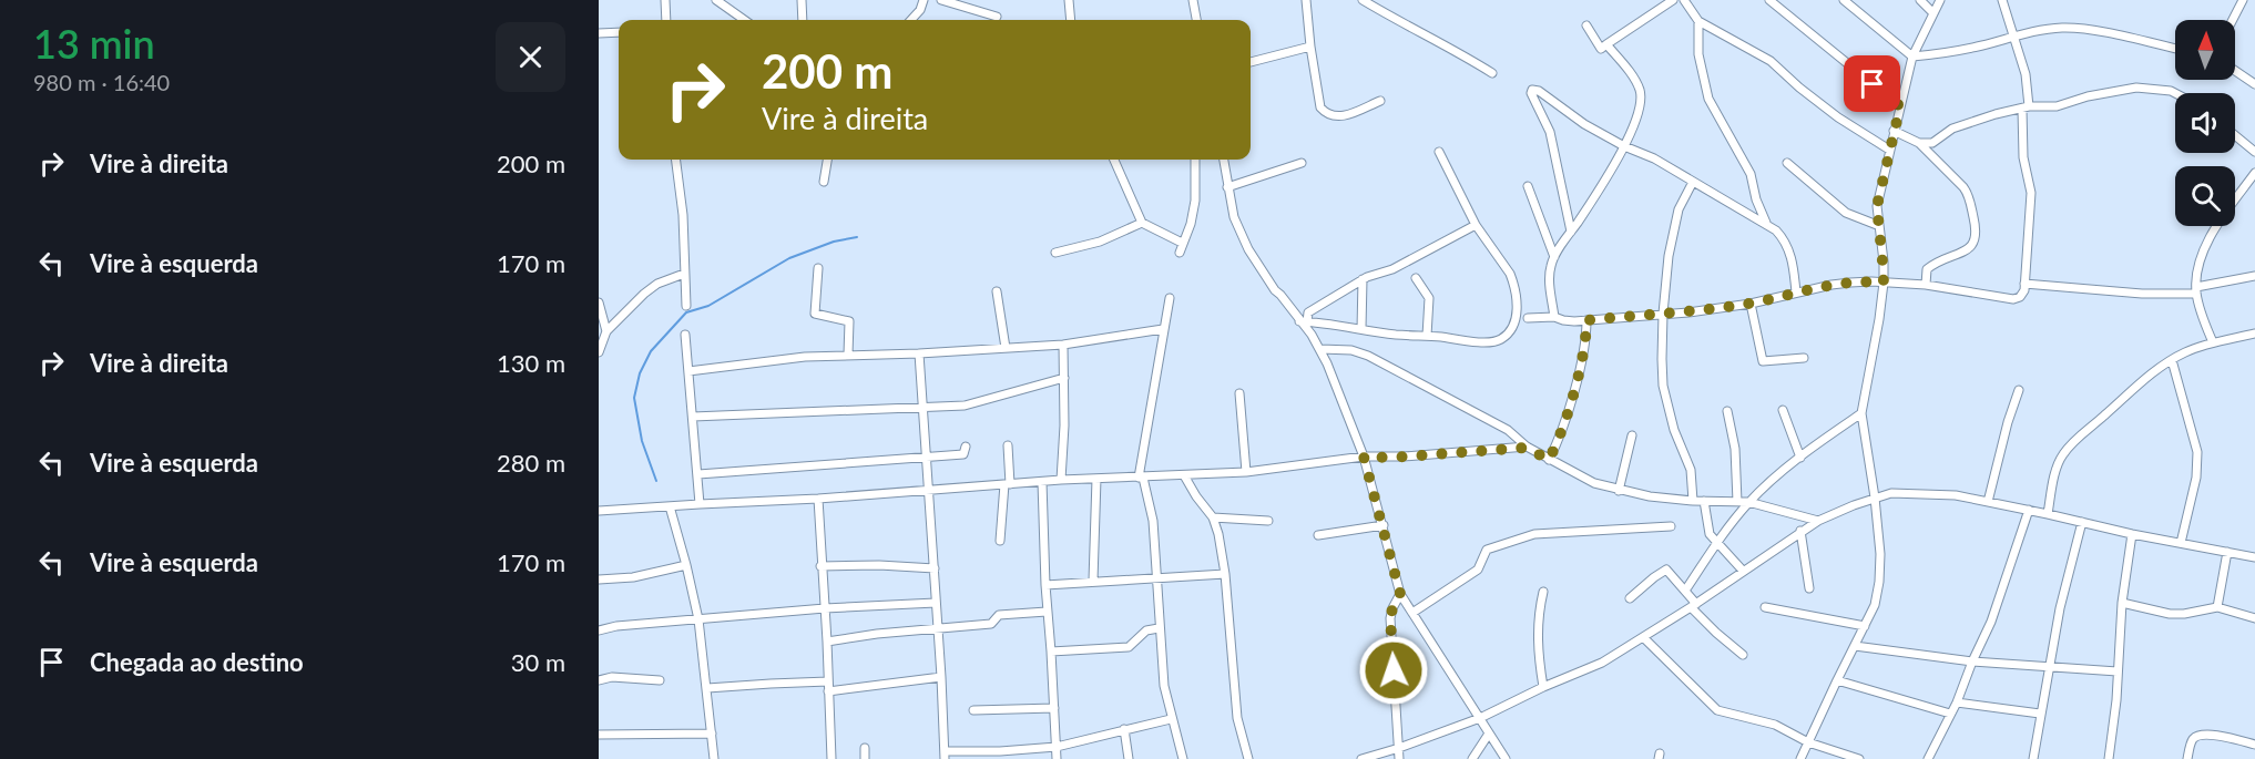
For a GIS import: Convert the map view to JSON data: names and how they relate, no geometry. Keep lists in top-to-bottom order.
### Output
{
  "north": "top",
  "page": {
    "heading": ["13 min", "980 m · 16:40"],
    "turn": ["200 m", "Vire à direita"],
    "list": [
      {
        "name": "Vire à direita",
        "value": "200 m"
      },
      {
        "name": "Vire à esquerda",
        "value": "170 m"
      },
      {
        "name": "Vire à direita",
        "value": "130 m"
      },
      {
        "name": "Vire à esquerda",
        "value": "280 m"
      },
      {
        "name": "Vire à esquerda",
        "value": "170 m"
      },
      {
        "name": "Chegada ao destino",
        "value": "30 m"
      }
    ]
  }
}
